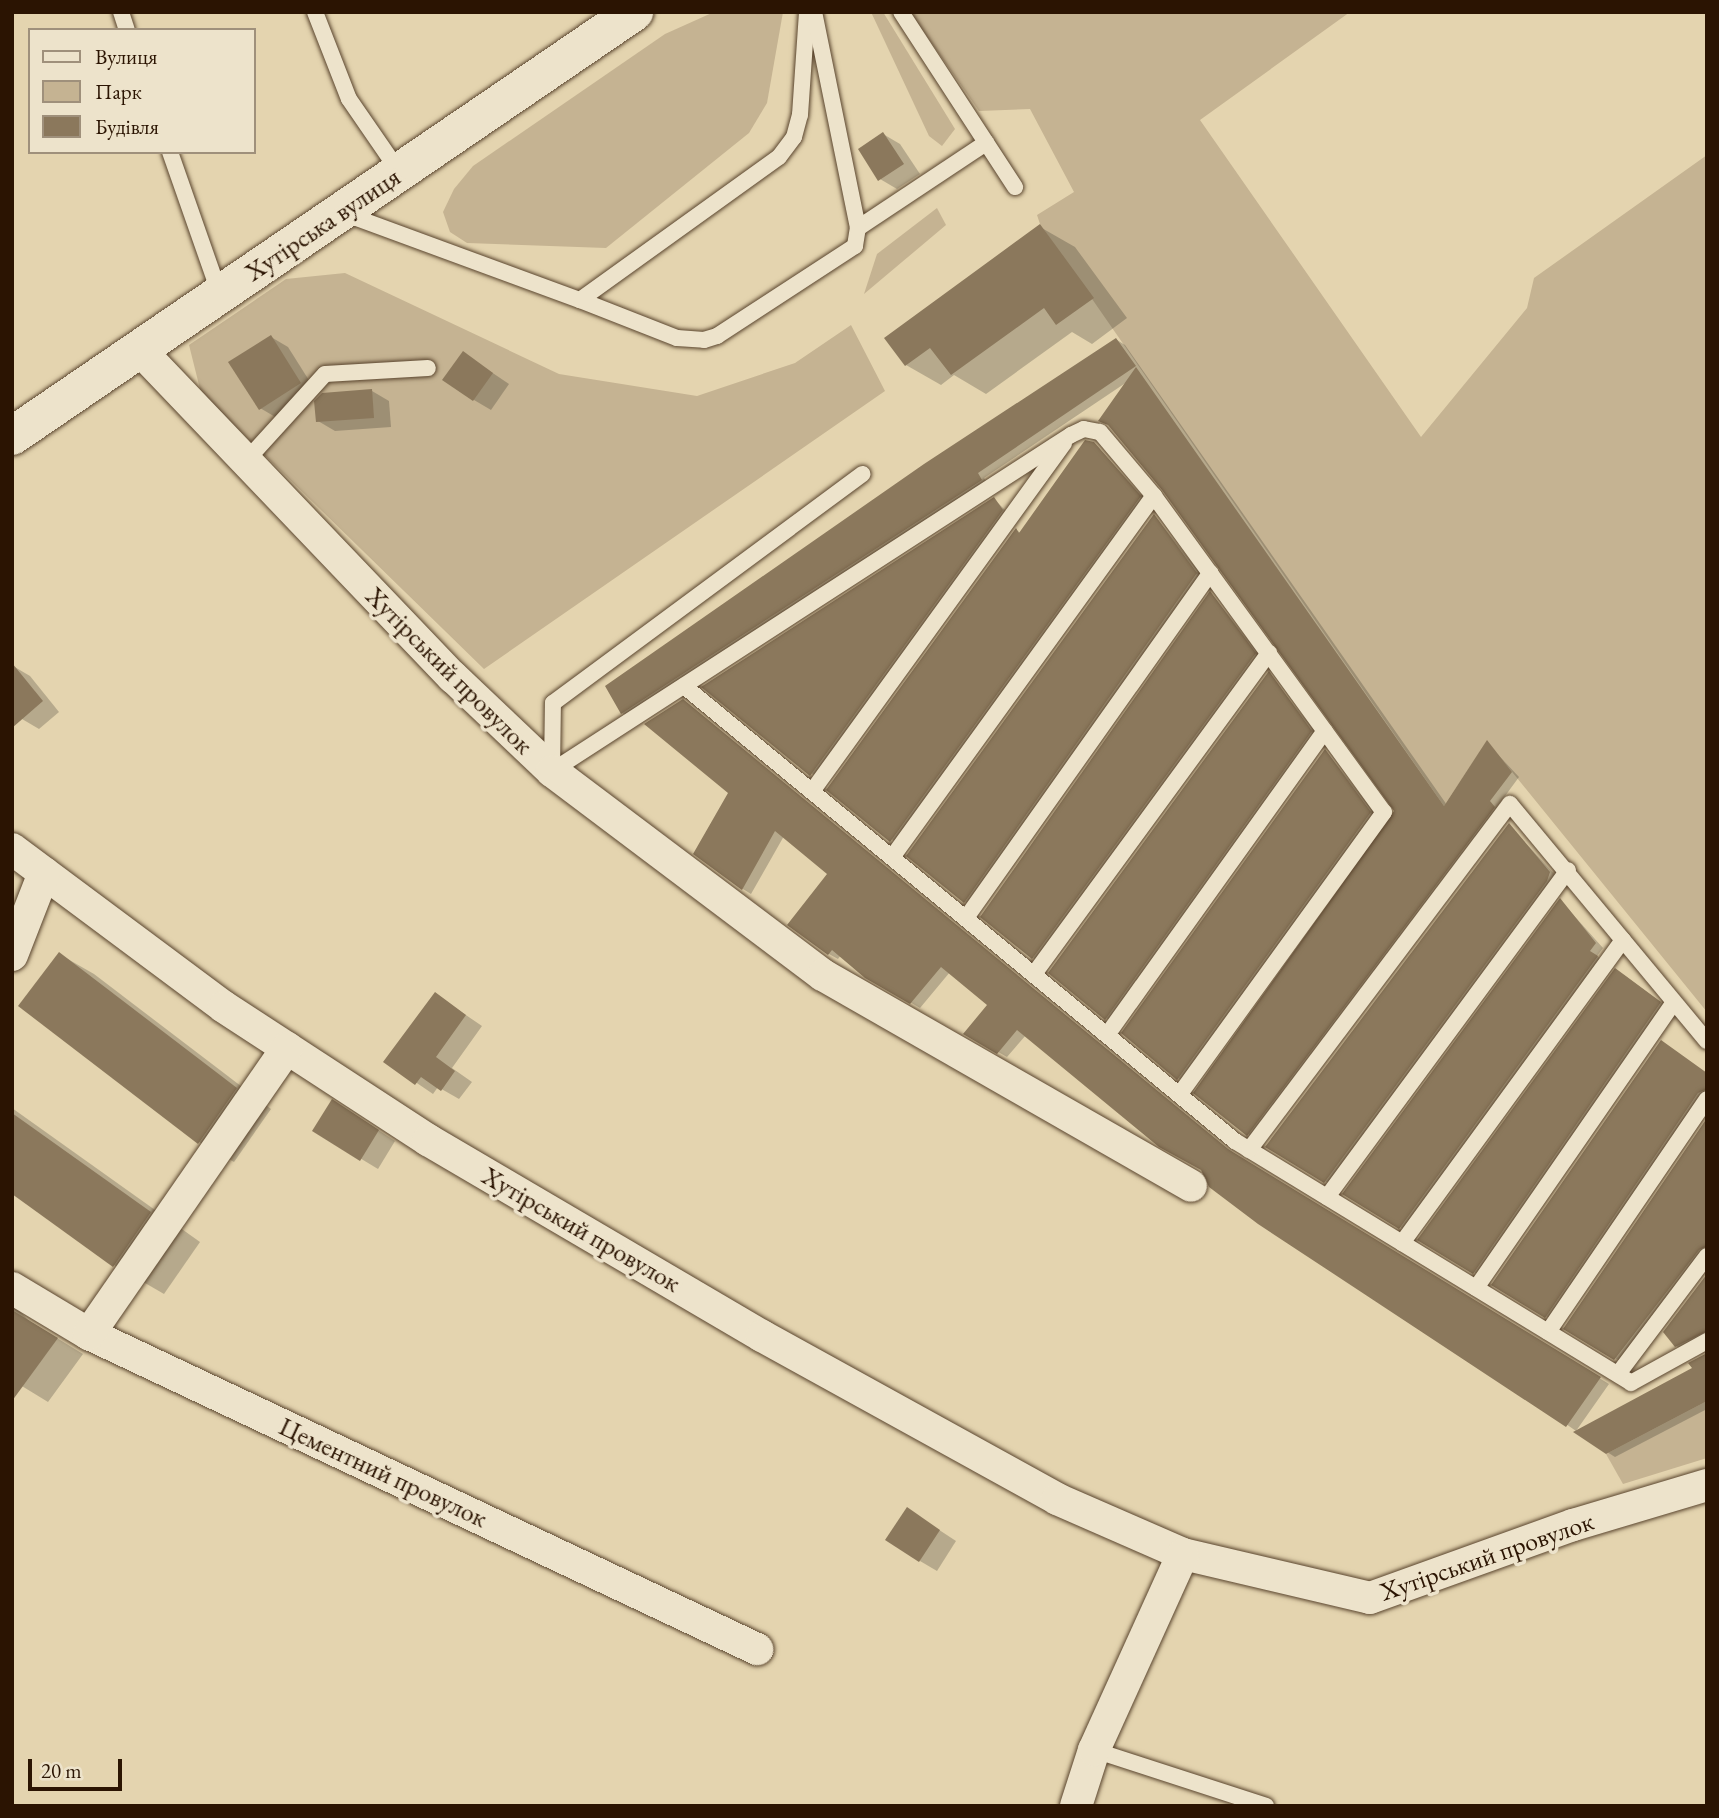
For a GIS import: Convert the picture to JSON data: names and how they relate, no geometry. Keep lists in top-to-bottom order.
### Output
{
  "streets": {
    "main road": ["Хутірська вулиця"],
    "street": ["Хутірський провулок", "Цементний провулок"]
  },
  "crossings": [
    ["Хутірська вулиця", "Хутірський провулок"]
  ],
  "legend": ["Вулиця", "Парк", "Будівля"],
  "scale_bar": "20 m"
}
